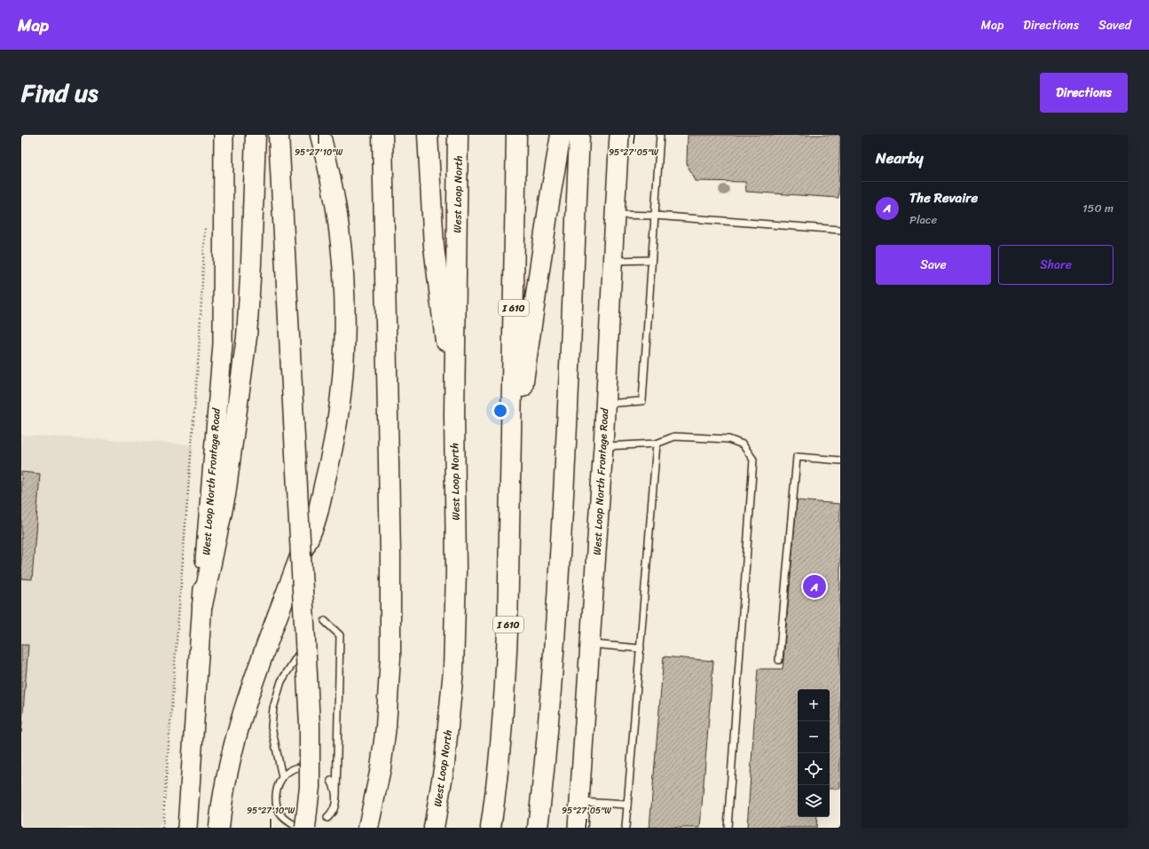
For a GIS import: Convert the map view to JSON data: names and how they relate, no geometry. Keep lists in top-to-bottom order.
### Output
{
  "streets": {
    "highway": ["West Loop North", "I 610"],
    "main road": ["West Loop North Frontage Road"]
  },
  "page": {
    "header": "Map",
    "nav": ["Map", "Directions", "Saved"],
    "title": "Find us",
    "buttons": [
      "Directions",
      ["Save", "Share"]
    ],
    "heading": "Nearby",
    "list": [
      {
        "mark": "A",
        "name": "The Revaire",
        "note": "Place",
        "value": "150 m"
      }
    ],
    "pins": "A",
    "map_buttons": ["+", "−"]
  },
  "coordinates": ["95°27'10\"W", "95°27'05\"W"]
}
